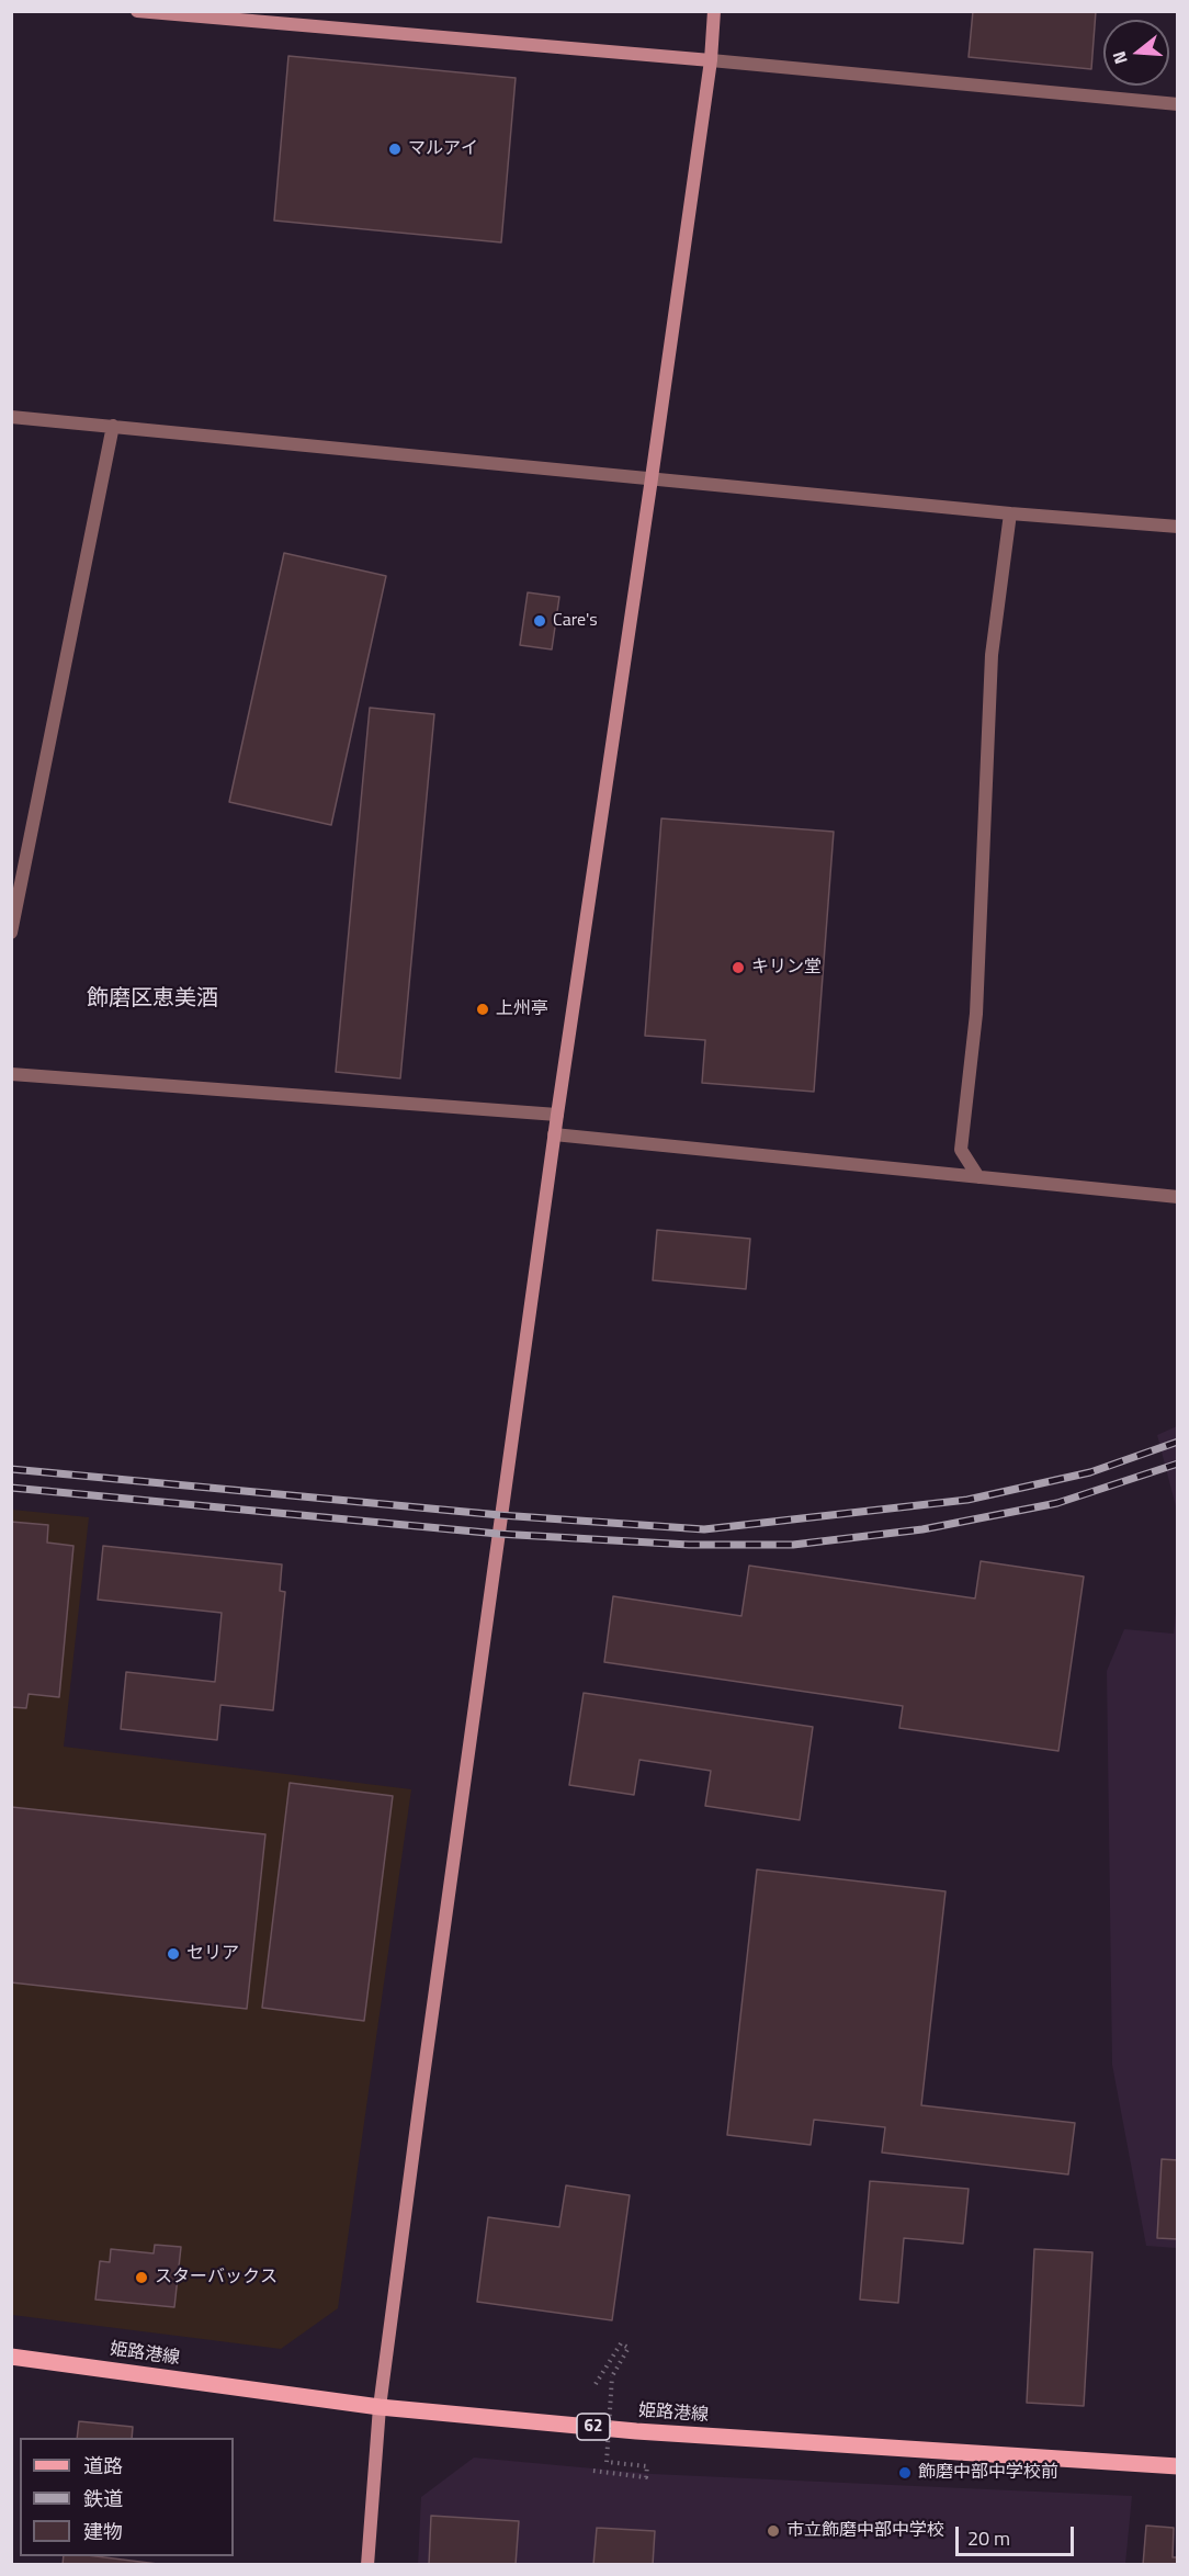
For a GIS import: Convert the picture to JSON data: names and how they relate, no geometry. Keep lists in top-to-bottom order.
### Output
{
  "streets": {
    "main road": ["姫路港線", "62"]
  },
  "districts": ["飾磨区恵美酒"],
  "places": [
    "マルアイ",
    "Care's",
    "キリン堂",
    "上州亭",
    "セリア",
    "スターバックス",
    "飾磨中部中学校前",
    "市立飾磨中部中学校"
  ],
  "legend": ["道路", "鉄道", "建物"],
  "scale_bar": "20 m",
  "north": "left"
}
